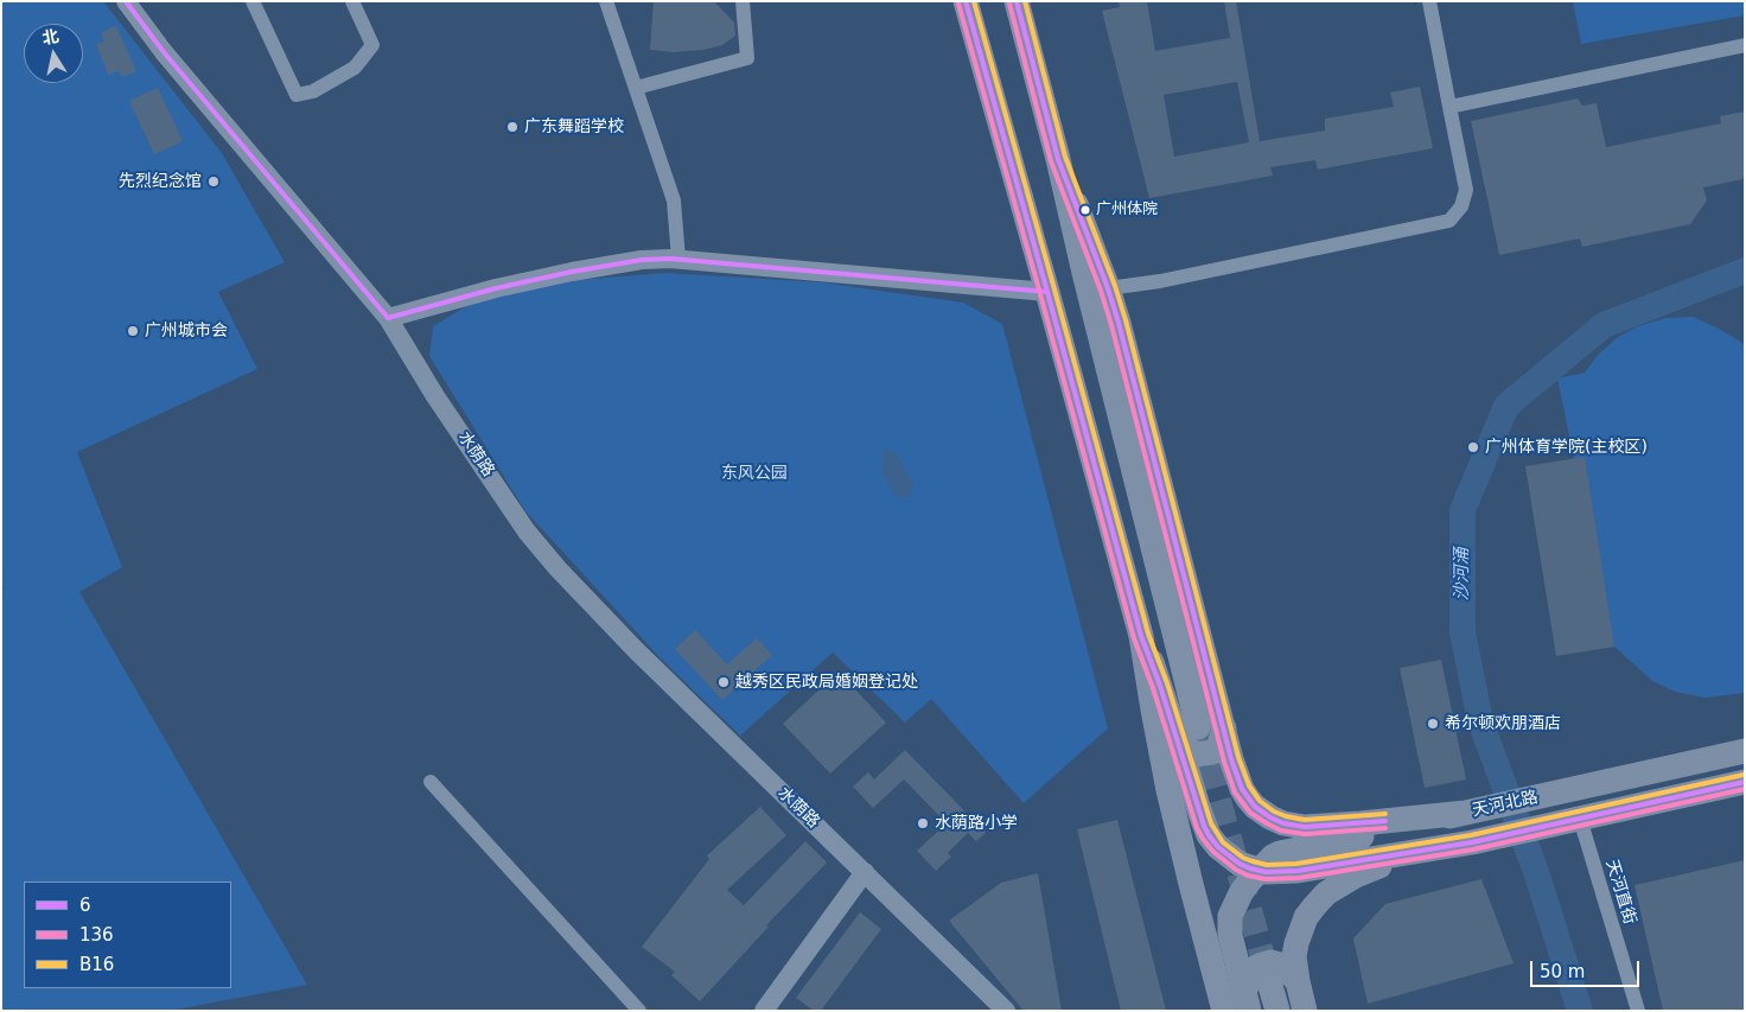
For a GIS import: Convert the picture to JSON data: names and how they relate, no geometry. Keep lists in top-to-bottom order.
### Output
{
  "streets": {
    "main road": ["天河北路"],
    "street": ["水荫路", "天河直街"]
  },
  "crossings": [
    ["天河北路", "天河直街"]
  ],
  "water": ["沙河涌"],
  "parks": ["东风公园"],
  "places": [
    "广东舞蹈学校",
    "先烈纪念馆",
    "广州体院",
    "广州城市会",
    "广州体育学院(主校区)",
    "越秀区民政局婚姻登记处",
    "希尔顿欢朋酒店",
    "水荫路小学"
  ],
  "lines": ["transit line 6", "transit line B16", "transit line 136"],
  "legend": ["6", "136", "B16"],
  "scale_bar": "50 m",
  "north": "top"
}
